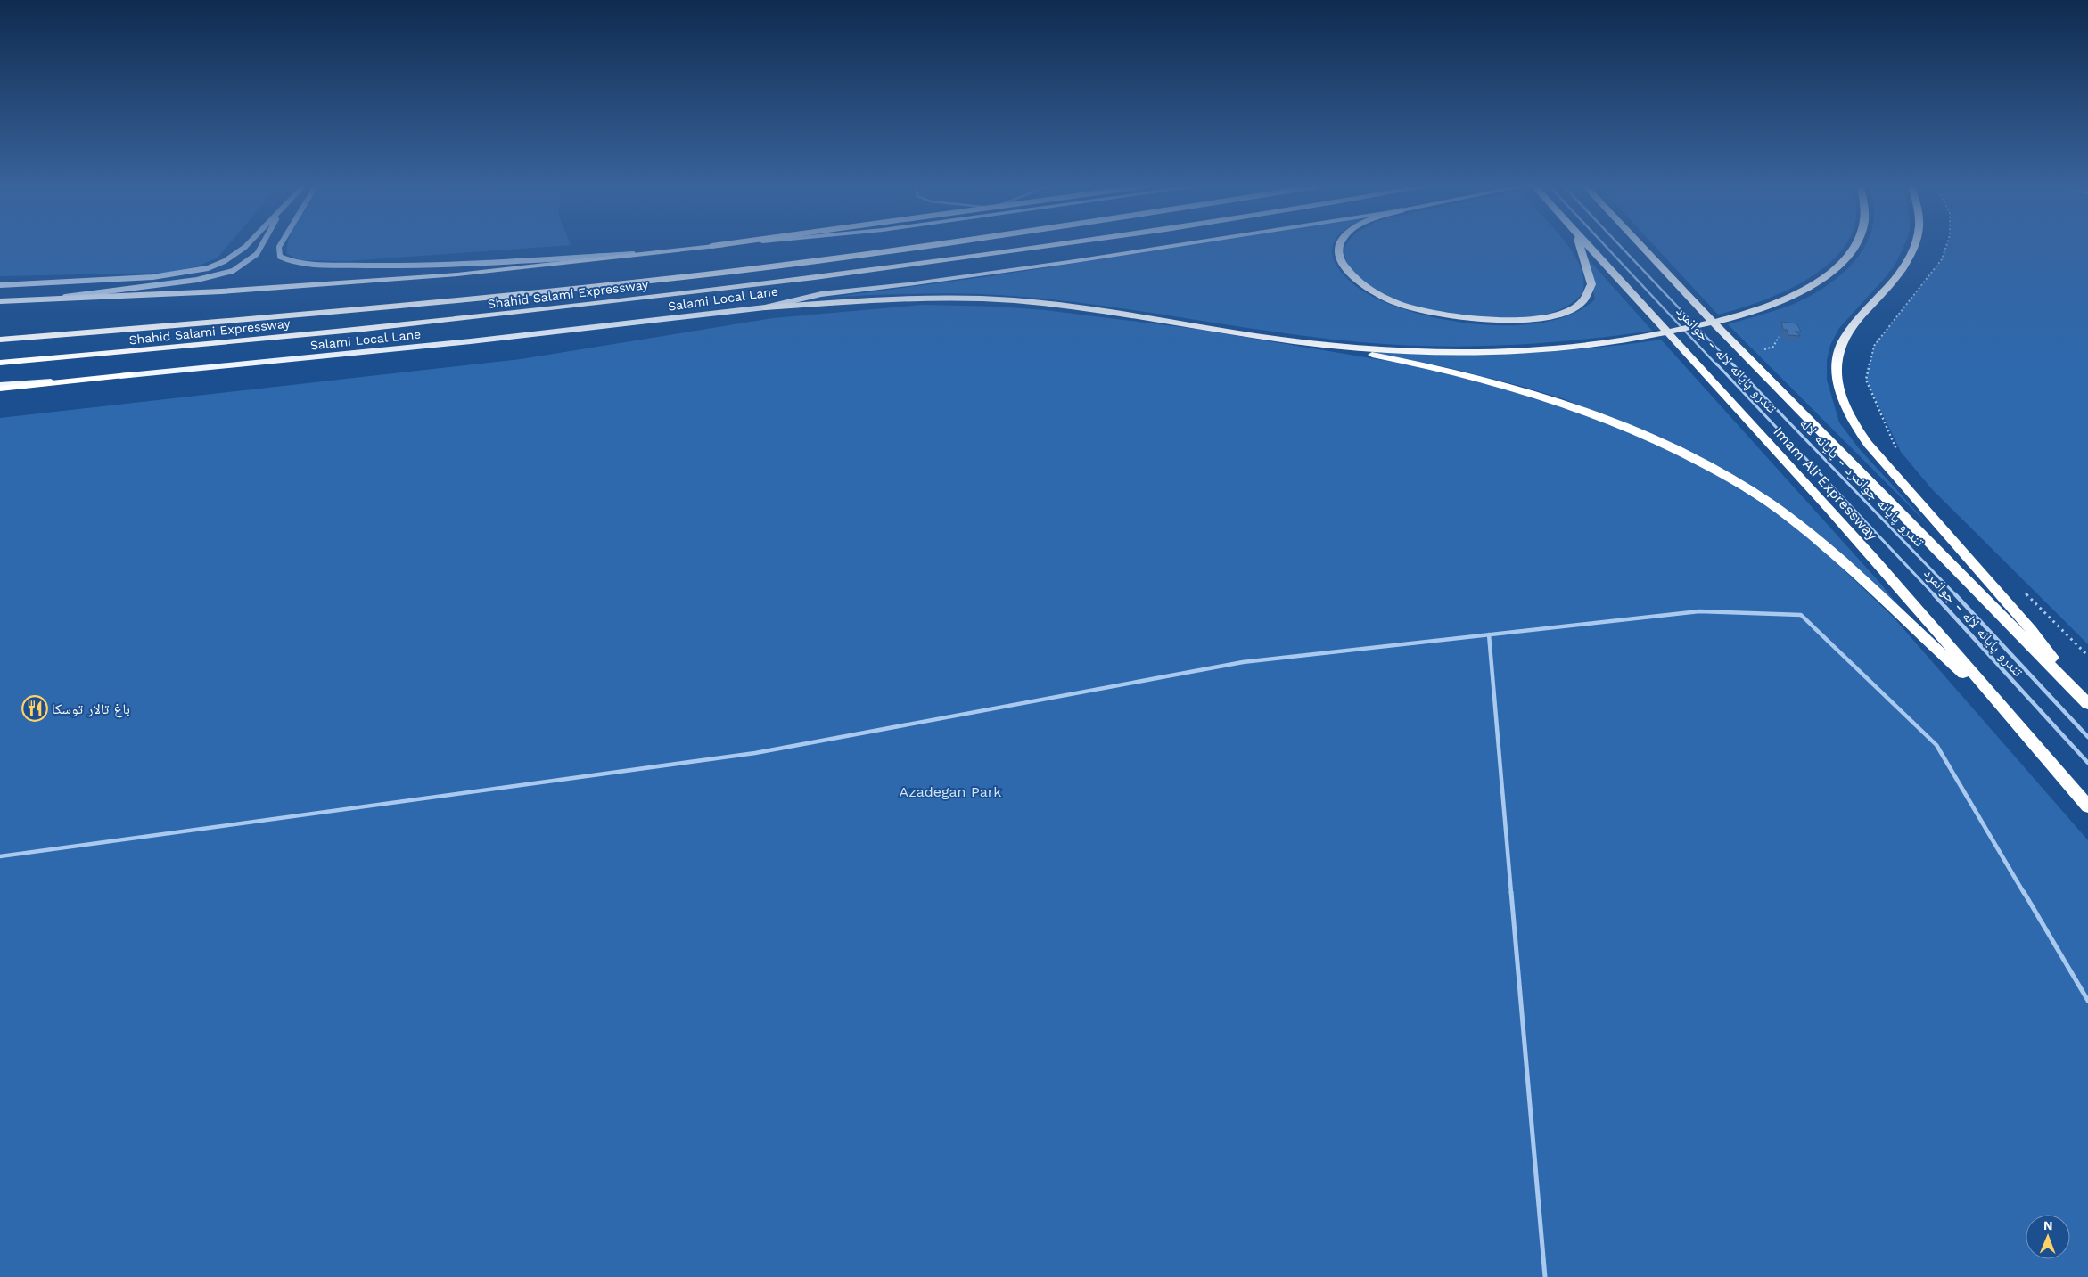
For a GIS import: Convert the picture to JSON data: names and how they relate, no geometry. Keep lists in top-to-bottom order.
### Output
{
  "streets": {
    "highway": ["Shahid Salami Expressway", "Imam Ali Expressway"],
    "main road": ["Salami Local Lane"],
    "lane": ["تندرو پایانه لاله - جوانمرد", "تندرو پایانه جوانمرد - پایانه لاله"]
  },
  "parks": ["Azadegan Park"],
  "places": {
    "restaurant": ["باغ تالار توسکا"]
  },
  "north": "top"
}
